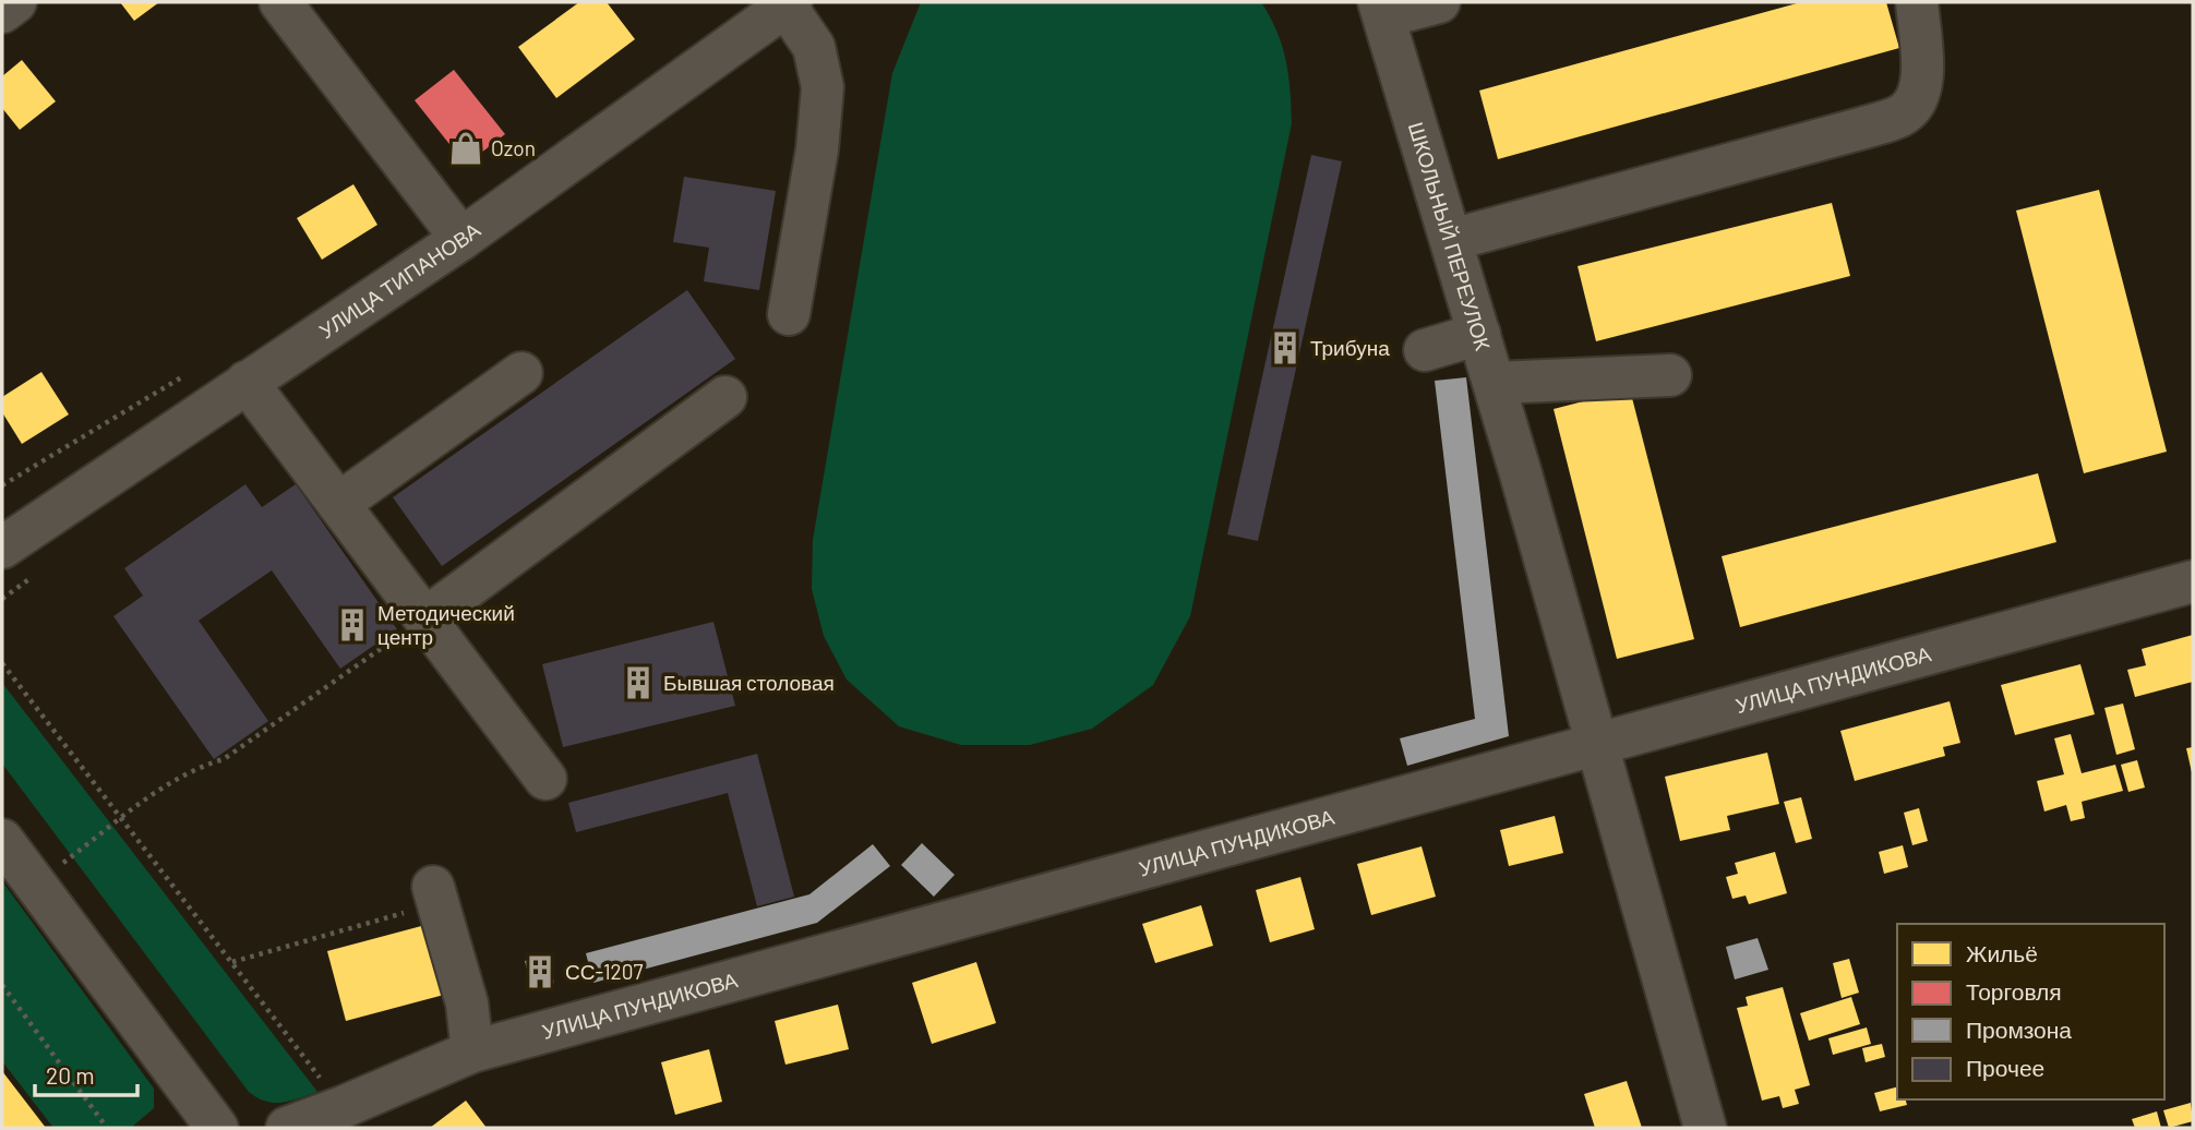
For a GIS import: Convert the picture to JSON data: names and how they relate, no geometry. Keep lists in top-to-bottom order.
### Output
{
  "streets": {
    "street": ["ШКОЛЬНЫЙ ПЕРЕУЛОК", "УЛИЦА ТИПАНОВА", "УЛИЦА ПУНДИКОВА"]
  },
  "crossings": [
    ["ШКОЛЬНЫЙ ПЕРЕУЛОК", "УЛИЦА ПУНДИКОВА"]
  ],
  "places": {
    "shop": ["Ozon"],
    "building": [
      "Трибуна",
      "Методический центр",
      "Бывшая столовая",
      "СС-1207"
    ]
  },
  "legend": [
    "Жильё",
    "Торговля",
    "Промзона",
    "Прочее"
  ],
  "scale_bar": "20 m"
}
